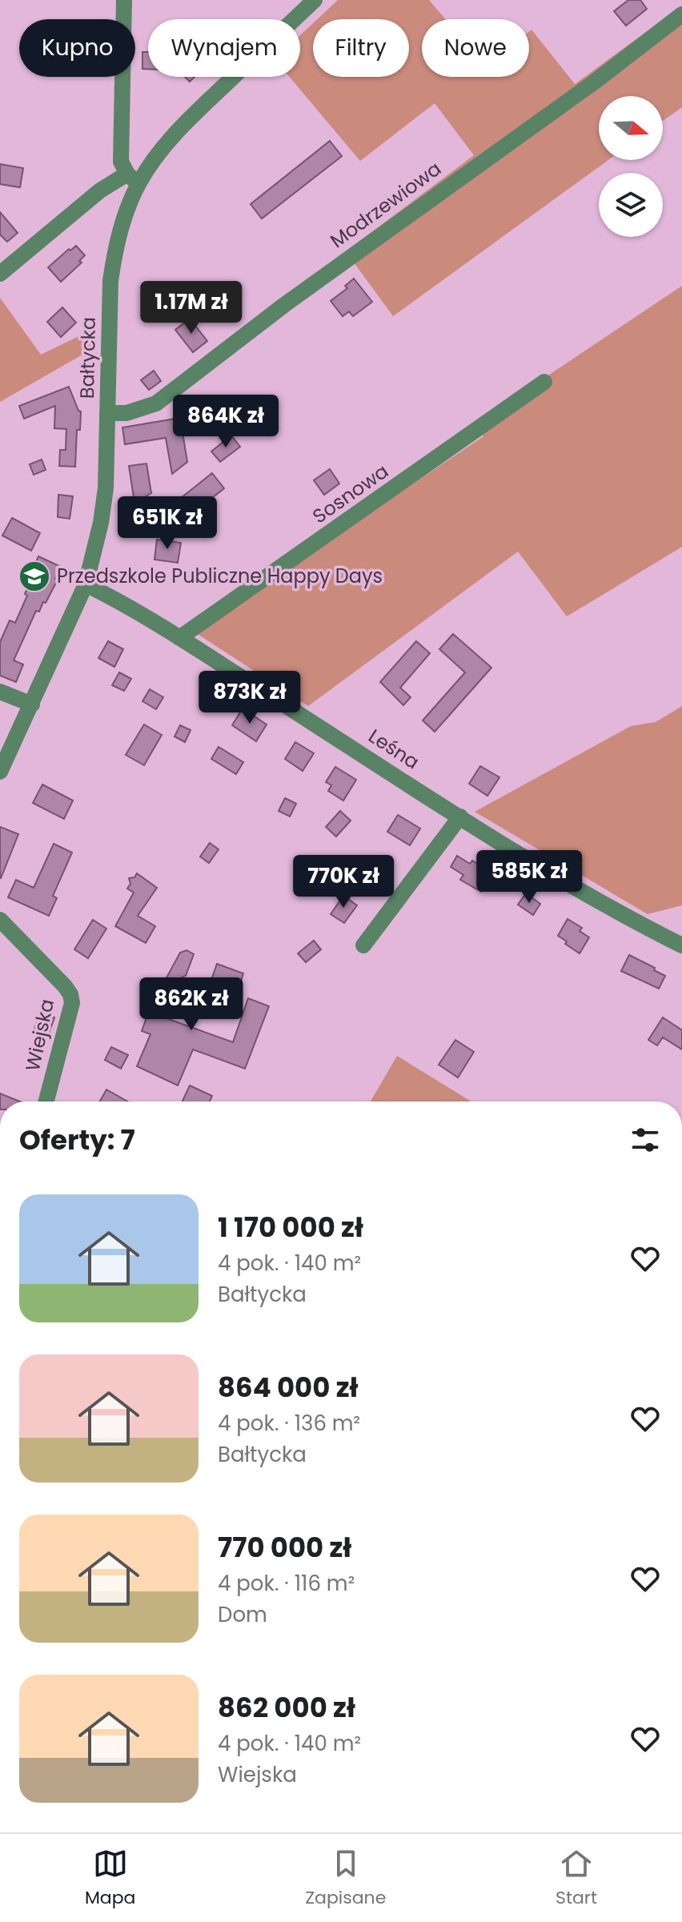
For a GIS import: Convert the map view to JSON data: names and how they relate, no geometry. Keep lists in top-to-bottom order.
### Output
{
  "streets": {
    "street": [
      "Modrzewiowa",
      "Bałtycka",
      "Sosnowa",
      "Leśna",
      "Wiejska"
    ]
  },
  "crossings": [
    ["Modrzewiowa", "Bałtycka"],
    ["Bałtycka", "Leśna"],
    ["Sosnowa", "Leśna"]
  ],
  "places": {
    "school or university": ["Przedszkole Publiczne Happy Days"]
  },
  "north": "right",
  "page": {
    "chip": [
      "Kupno",
      "Wynajem",
      "Filtry",
      "Nowe"
    ],
    "price": [
      "1.17M zł",
      "864K zł",
      "651K zł",
      "873K zł",
      "585K zł",
      "770K zł",
      "862K zł"
    ],
    "heading": "Oferty: 7",
    "list": [
      {
        "name": "1 170 000 zł",
        "note": "4 pok. · 140 m² · Bałtycka"
      },
      {
        "name": "864 000 zł",
        "note": "4 pok. · 136 m² · Bałtycka"
      },
      {
        "name": "770 000 zł",
        "note": "4 pok. · 116 m² · Dom"
      },
      {
        "name": "862 000 zł",
        "note": "4 pok. · 140 m² · Wiejska"
      }
    ],
    "tabs": ["Mapa", "Zapisane", "Start"]
  }
}
